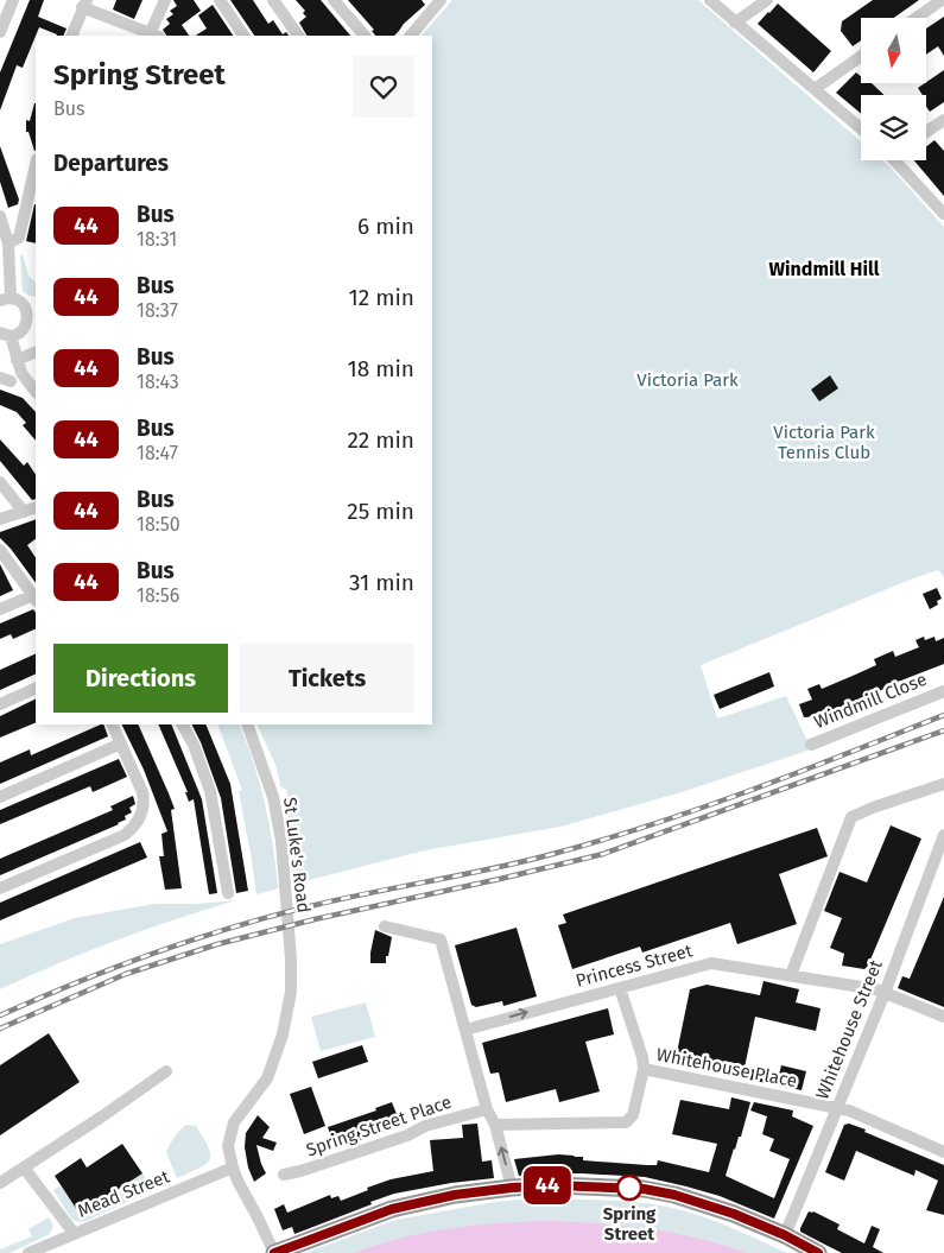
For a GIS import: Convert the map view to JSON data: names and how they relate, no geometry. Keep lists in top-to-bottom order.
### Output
{
  "streets": {
    "street": [
      "Windmill Close",
      "St Luke's Road",
      "Princess Street",
      "Whitehouse Street",
      "Whitehouse Place",
      "Spring Street Place",
      "Mead Street"
    ]
  },
  "crossings": [
    ["St Luke's Road", "Mead Street"],
    ["Princess Street", "Whitehouse Street"],
    ["Whitehouse Street", "Whitehouse Place"]
  ],
  "districts": ["Windmill Hill"],
  "parks": ["Victoria Park", "Victoria Park Tennis Club"],
  "places": ["Spring Street"],
  "lines": ["bus line 44"],
  "north": "bottom",
  "page": {
    "on_map": "44",
    "heading": [
      ["Spring Street", "Bus"],
      "Departures"
    ],
    "list": [
      {
        "mark": "44",
        "name": "Bus",
        "note": "18:31",
        "value": "6 min"
      },
      {
        "mark": "44",
        "name": "Bus",
        "note": "18:37",
        "value": "12 min"
      },
      {
        "mark": "44",
        "name": "Bus",
        "note": "18:43",
        "value": "18 min"
      },
      {
        "mark": "44",
        "name": "Bus",
        "note": "18:47",
        "value": "22 min"
      },
      {
        "mark": "44",
        "name": "Bus",
        "note": "18:50",
        "value": "25 min"
      },
      {
        "mark": "44",
        "name": "Bus",
        "note": "18:56",
        "value": "31 min"
      }
    ],
    "buttons": ["Directions", "Tickets"]
  }
}
